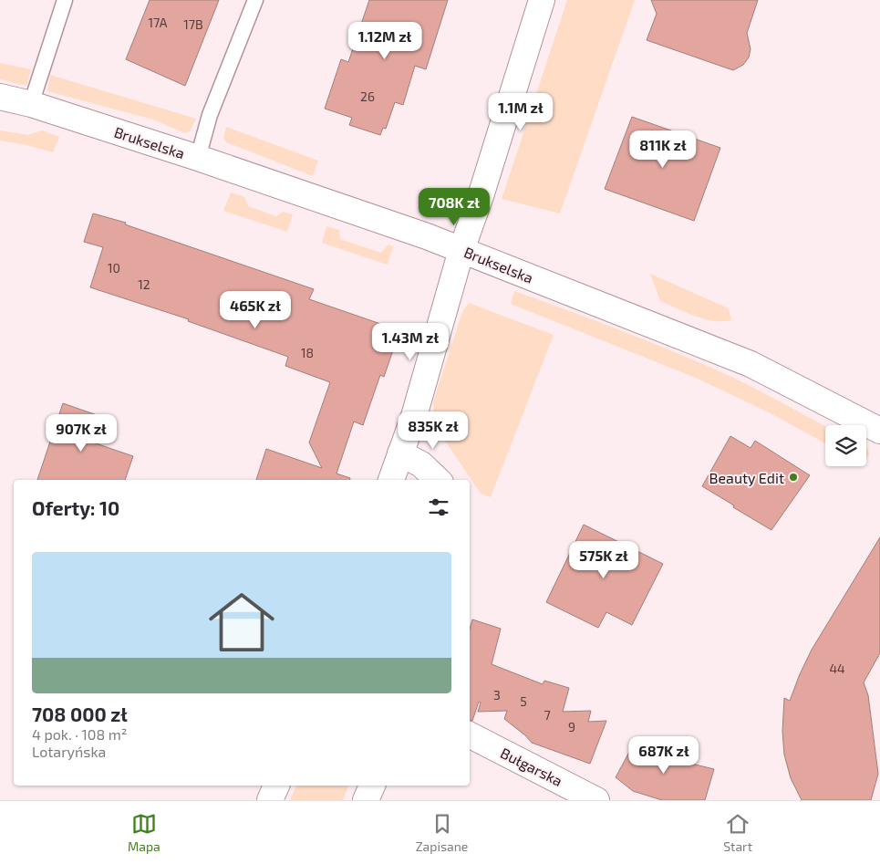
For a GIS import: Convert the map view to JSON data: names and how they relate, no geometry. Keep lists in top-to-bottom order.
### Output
{
  "streets": {
    "street": ["Brukselska", "Bułgarska"]
  },
  "places": ["Beauty Edit"],
  "house_numbers": [
    "17A",
    "17B",
    "26",
    "10",
    "12",
    "18",
    "44",
    "3",
    "5",
    "7",
    "9"
  ],
  "page": {
    "price": [
      "1.12M zł",
      "1.1M zł",
      "811K zł",
      "708K zł",
      "465K zł",
      "1.43M zł",
      "835K zł",
      "907K zł",
      "575K zł",
      "687K zł"
    ],
    "heading": "Oferty: 10",
    "list": [
      {
        "name": "708 000 zł",
        "note": "4 pok. · 108 m² · Lotaryńska"
      }
    ],
    "tabs": ["Mapa", "Zapisane", "Start"]
  }
}
